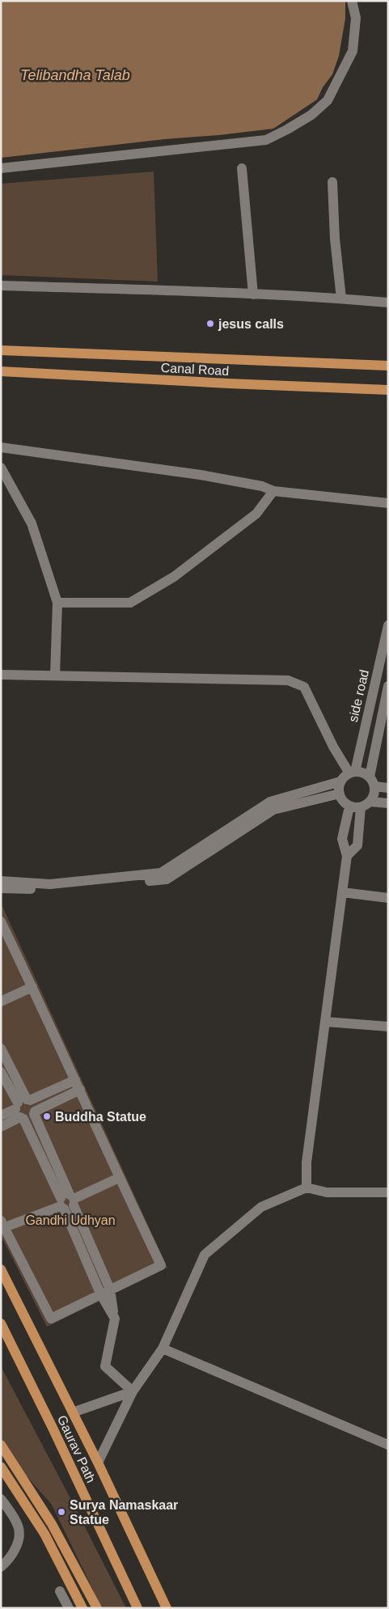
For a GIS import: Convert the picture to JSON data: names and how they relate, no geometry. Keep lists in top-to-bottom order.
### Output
{
  "streets": {
    "main road": ["Canal Road", "Gaurav Path"],
    "street": ["side road"]
  },
  "water": ["Telibandha Talab"],
  "parks": ["Gandhi Udhyan"],
  "places": ["jesus calls", "Buddha Statue", "Surya Namaskaar Statue"]
}
